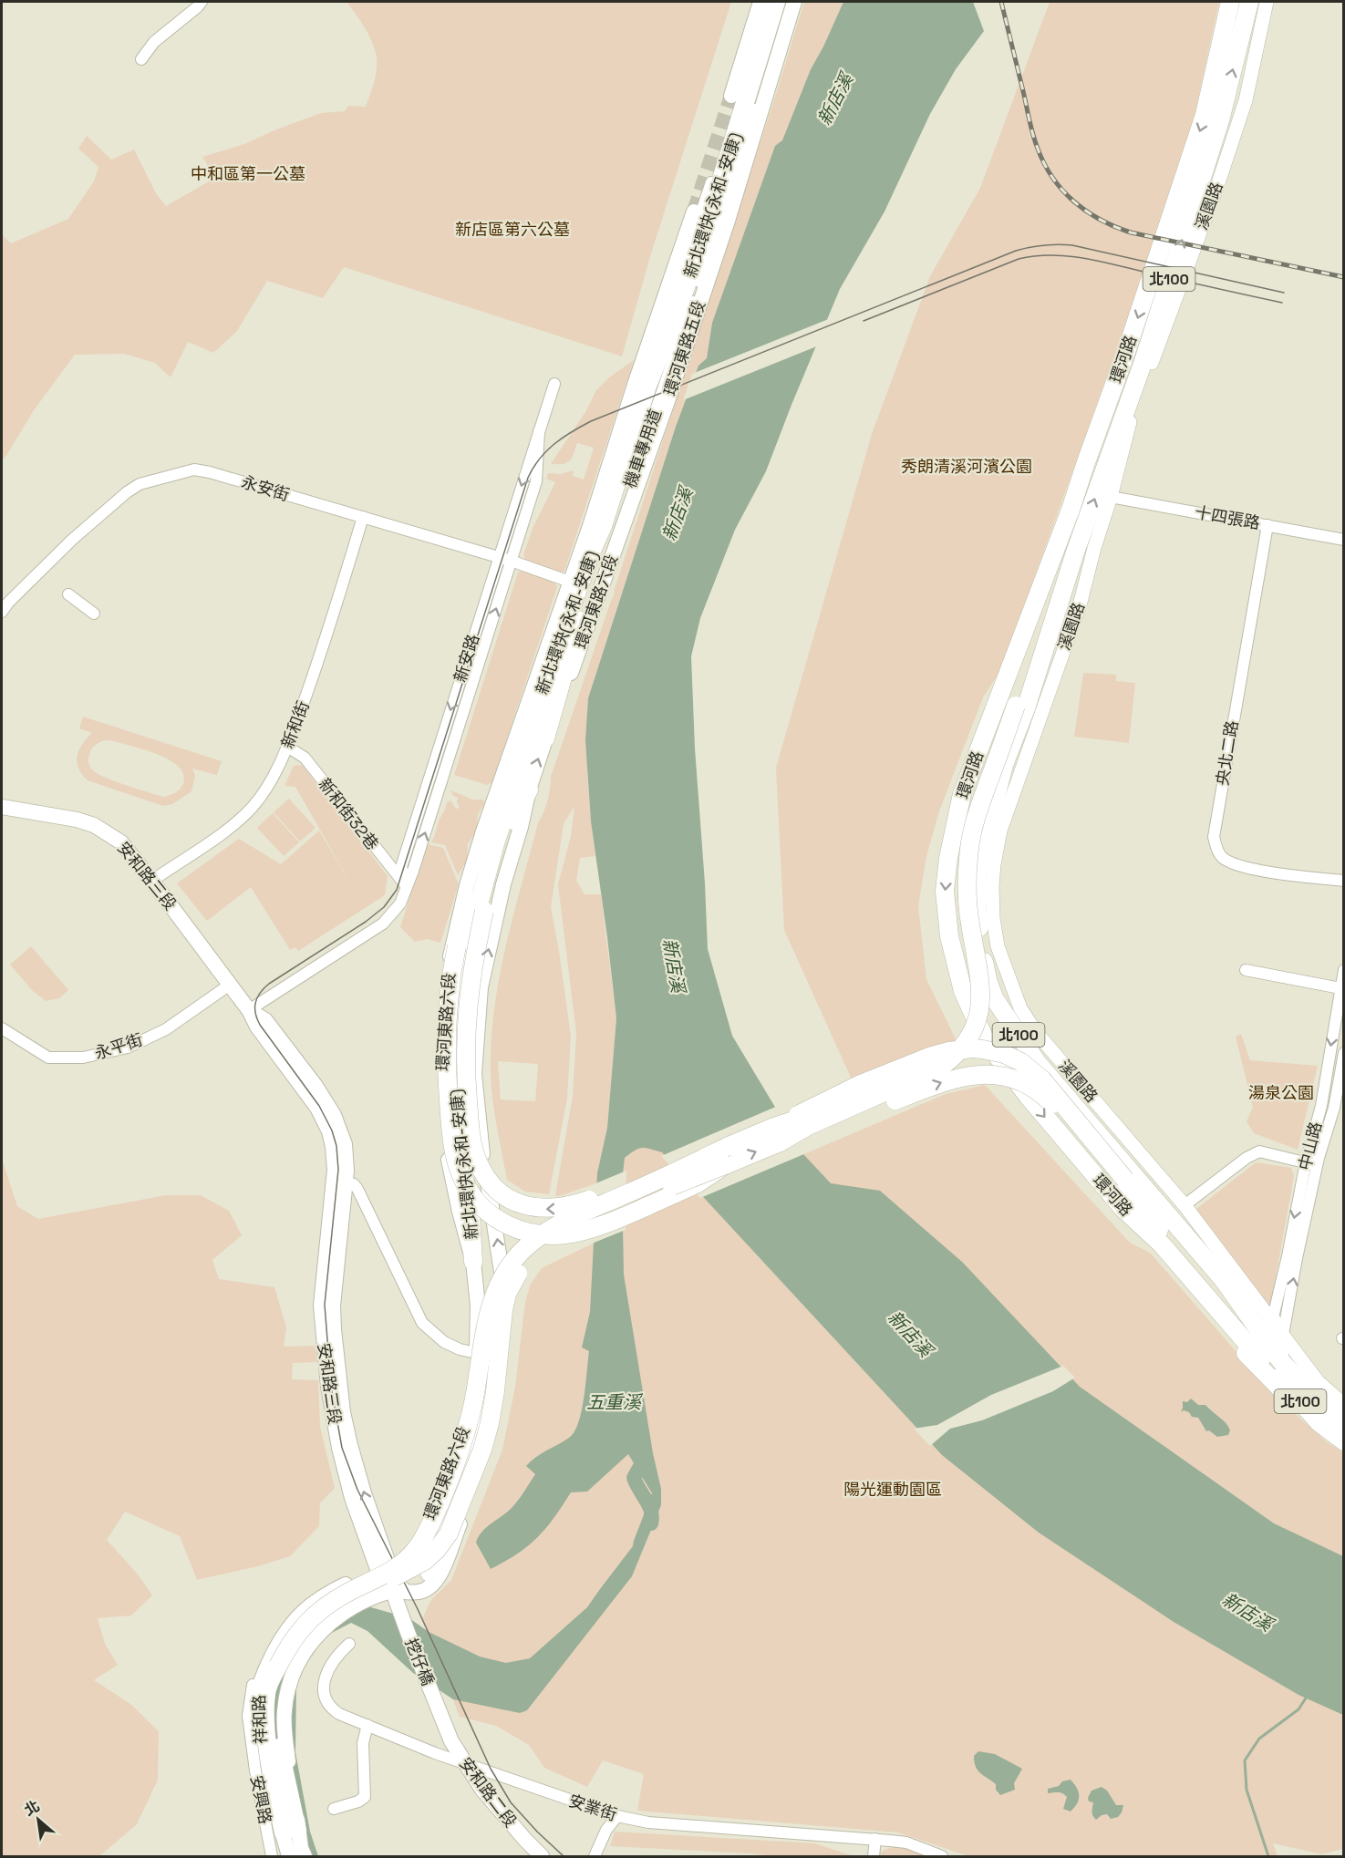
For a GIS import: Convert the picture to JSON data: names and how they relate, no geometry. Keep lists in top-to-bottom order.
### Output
{
  "streets": {
    "highway": ["新北環快(永和-安康)", "北100", "環河路"],
    "main road": [
      "環河東路五段",
      "環河東路六段",
      "安和路三段",
      "挖仔橋",
      "祥和路",
      "安和路二段"
    ],
    "street": [
      "溪園路",
      "機車專用道",
      "永安街",
      "十四張路",
      "新安路",
      "新和街",
      "央北二路",
      "新和街32巷",
      "永平街",
      "中山路",
      "安興路",
      "安業街"
    ]
  },
  "crossings": [
    ["新北環快(永和-安康)", "機車專用道"],
    ["新北環快(永和-安康)", "環河東路六段"],
    ["溪園路", "環河路"],
    ["溪園路", "十四張路"],
    ["溪園路", "中山路"],
    ["環河東路五段", "環河東路六段"],
    ["環河路", "中山路"],
    ["機車專用道", "環河東路六段"],
    ["永安街", "環河東路六段"],
    ["永安街", "新安路"],
    ["永安街", "新和街"],
    ["十四張路", "央北二路"],
    ["環河東路六段", "安和路三段"],
    ["環河東路六段", "挖仔橋"],
    ["環河東路六段", "祥和路"],
    ["新安路", "新和街32巷"],
    ["新安路", "安和路三段"],
    ["新和街", "新和街32巷"],
    ["新和街", "安和路三段"],
    ["安和路三段", "永平街"],
    ["安和路三段", "挖仔橋"],
    ["安和路三段", "祥和路"],
    ["挖仔橋", "祥和路"],
    ["挖仔橋", "安和路二段"],
    ["祥和路", "安興路"],
    ["安和路二段", "安業街"]
  ],
  "water": ["新店溪", "五重溪"],
  "parks": [
    "中和區第一公墓",
    "新店區第六公墓",
    "秀朗清溪河濱公園",
    "湯泉公園",
    "陽光運動園區"
  ],
  "north": "top left"
}
